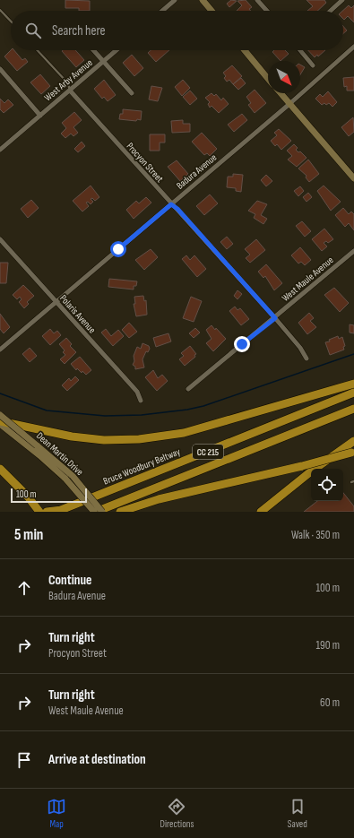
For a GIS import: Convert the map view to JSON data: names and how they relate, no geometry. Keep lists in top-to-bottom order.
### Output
{
  "streets": {
    "highway": ["CC 215", "Bruce Woodbury Beltway"],
    "main road": ["Dean Martin Drive"],
    "street": [
      "West Arby Avenue",
      "Procyon Street",
      "Badura Avenue",
      "West Maule Avenue",
      "Polaris Avenue"
    ]
  },
  "crossings": [
    ["West Arby Avenue", "Procyon Street"],
    ["Procyon Street", "Badura Avenue"],
    ["Procyon Street", "West Maule Avenue"],
    ["Badura Avenue", "Polaris Avenue"],
    ["CC 215", "Dean Martin Drive"]
  ],
  "scale_bar": "100 m",
  "north": "bottom right",
  "page": {
    "search": "Search here",
    "scale": "100 m",
    "heading": ["5 min", "Walk · 350 m"],
    "list": [
      ["Continue", "Badura Avenue", "100 m"],
      ["Turn right", "Procyon Street", "190 m"],
      ["Turn right", "West Maule Avenue", "60 m"],
      "Arrive at destination"
    ],
    "nav": ["Map", "Directions", "Saved"]
  }
}
